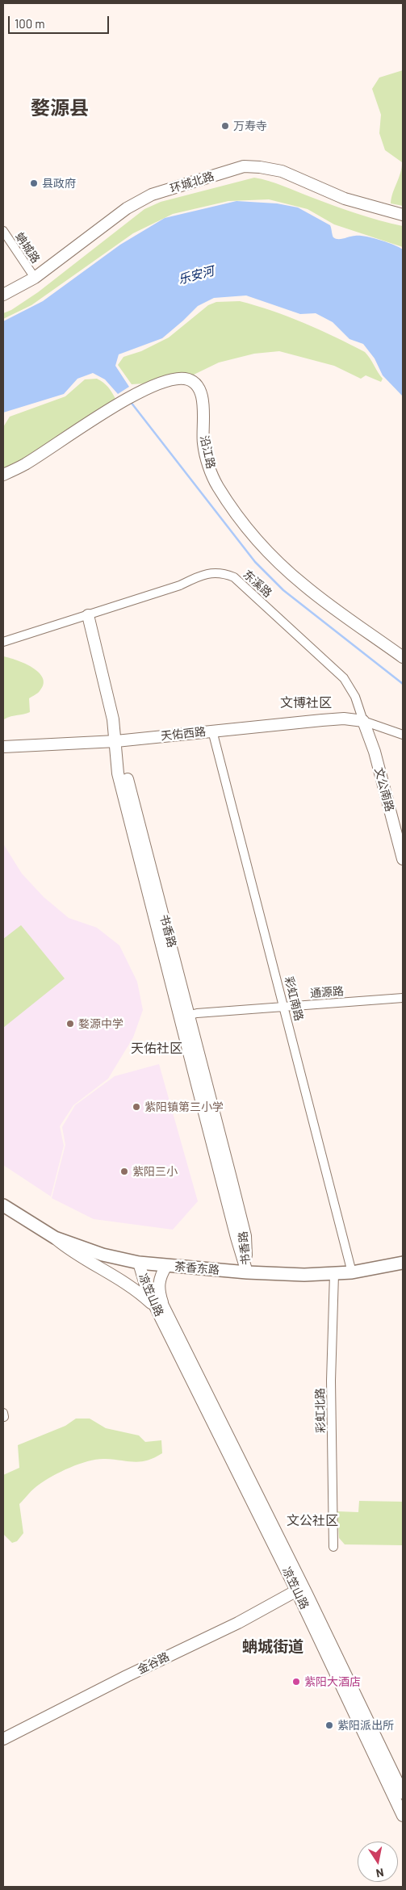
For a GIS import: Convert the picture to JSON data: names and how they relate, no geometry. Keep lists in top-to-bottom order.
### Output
{
  "streets": {
    "main road": ["茶香东路"],
    "street": [
      "环城北路",
      "蚺城路",
      "沿江路",
      "东溪路",
      "天佑西路",
      "文公南路",
      "书香路",
      "通源路",
      "彩虹南路",
      "凉笠山路",
      "彩虹北路",
      "金谷路"
    ]
  },
  "crossings": [
    ["环城北路", "蚺城路"],
    ["东溪路", "天佑西路"],
    ["东溪路", "文公南路"],
    ["东溪路", "书香路"],
    ["天佑西路", "文公南路"],
    ["天佑西路", "书香路"],
    ["天佑西路", "彩虹南路"],
    ["书香路", "通源路"],
    ["书香路", "茶香东路"],
    ["通源路", "彩虹南路"],
    ["彩虹南路", "茶香东路"],
    ["茶香东路", "凉笠山路"],
    ["茶香东路", "彩虹北路"],
    ["凉笠山路", "金谷路"]
  ],
  "districts": [
    "婺源县",
    "文博社区",
    "天佑社区",
    "文公社区",
    "蚺城街道"
  ],
  "water": ["乐安河"],
  "places": [
    "万寿寺",
    "县政府",
    "婺源中学",
    "紫阳镇第三小学",
    "紫阳三小",
    "紫阳大酒店",
    "紫阳派出所"
  ],
  "scale_bar": "100 m",
  "north": "bottom"
}
